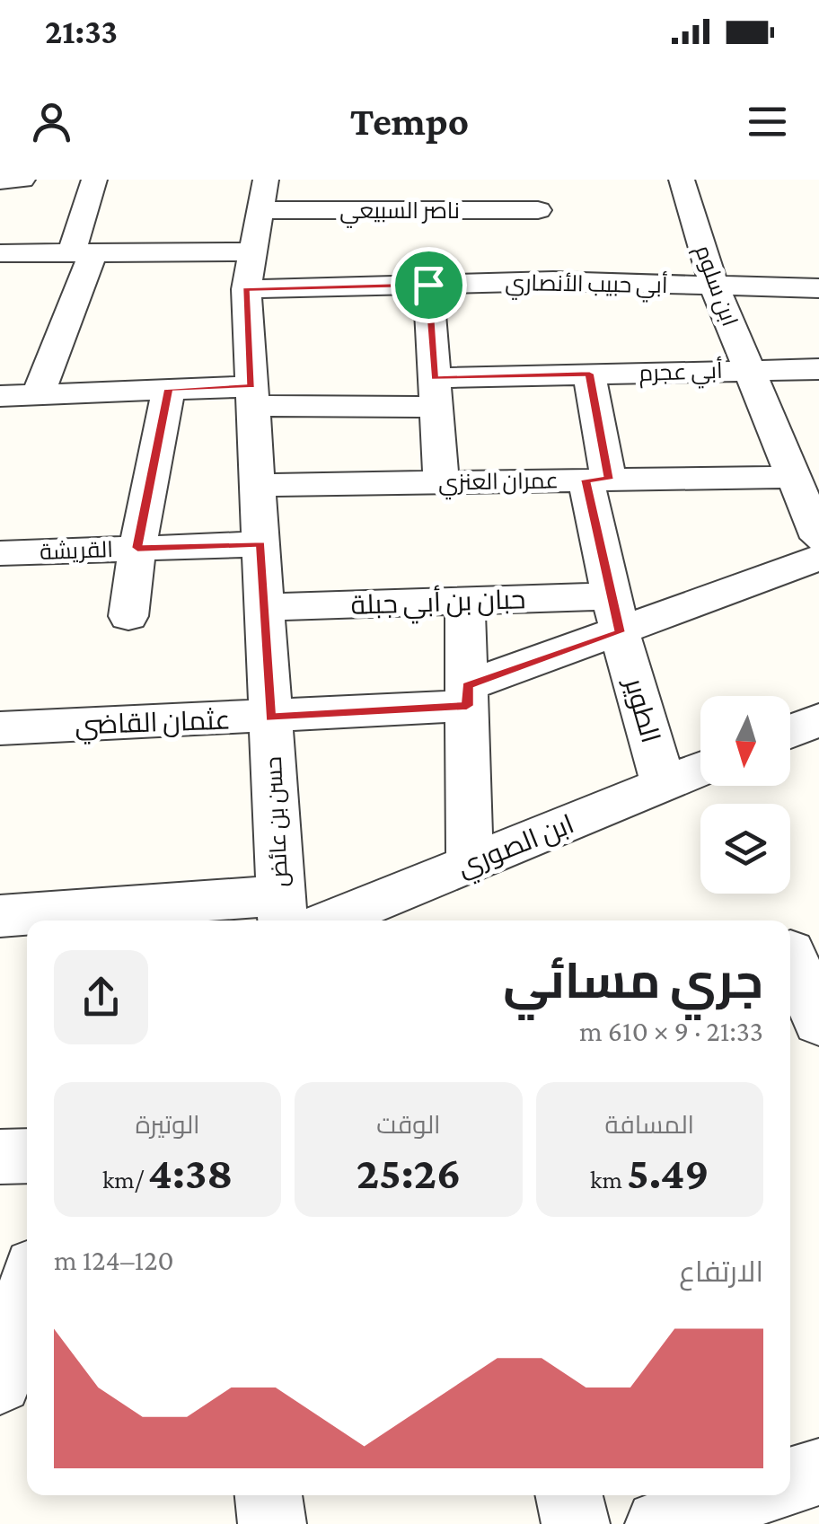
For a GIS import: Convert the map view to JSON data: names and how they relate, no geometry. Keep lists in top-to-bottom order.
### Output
{
  "streets": {
    "street": [
      "ناصر السبيعي",
      "أبي حبيب الأنصاري",
      "ابن سلوم",
      "أبي عجرم",
      "عمران العنزي",
      "القريشة",
      "حبان بن أبي جبلة",
      "الطوير",
      "عثمان القاضي",
      "حسن بن عائض",
      "ابن الصوري"
    ]
  },
  "crossings": [
    ["ناصر السبيعي", "حسن بن عائض"],
    ["أبي حبيب الأنصاري", "ابن سلوم"],
    ["أبي حبيب الأنصاري", "حسن بن عائض"],
    ["ابن سلوم", "أبي عجرم"],
    ["ابن سلوم", "عمران العنزي"],
    ["أبي عجرم", "الطوير"],
    ["أبي عجرم", "حسن بن عائض"],
    ["عمران العنزي", "الطوير"],
    ["عمران العنزي", "حسن بن عائض"],
    ["القريشة", "حسن بن عائض"],
    ["حبان بن أبي جبلة", "الطوير"],
    ["حبان بن أبي جبلة", "عثمان القاضي"],
    ["حبان بن أبي جبلة", "حسن بن عائض"],
    ["الطوير", "عثمان القاضي"],
    ["الطوير", "ابن الصوري"],
    ["عثمان القاضي", "حسن بن عائض"]
  ],
  "north": "bottom",
  "page": {
    "status": "21:33",
    "header": "Tempo",
    "heading": ["جري مسائي", "21:33 · 9 × 610 m"],
    "stats": [
      ["المسافة", "5.49 km"],
      ["الوقت", "25:26"],
      ["الوتيرة", "4:38 /km"]
    ],
    "chart": ["الارتفاع", "120–124 m"]
  }
}
